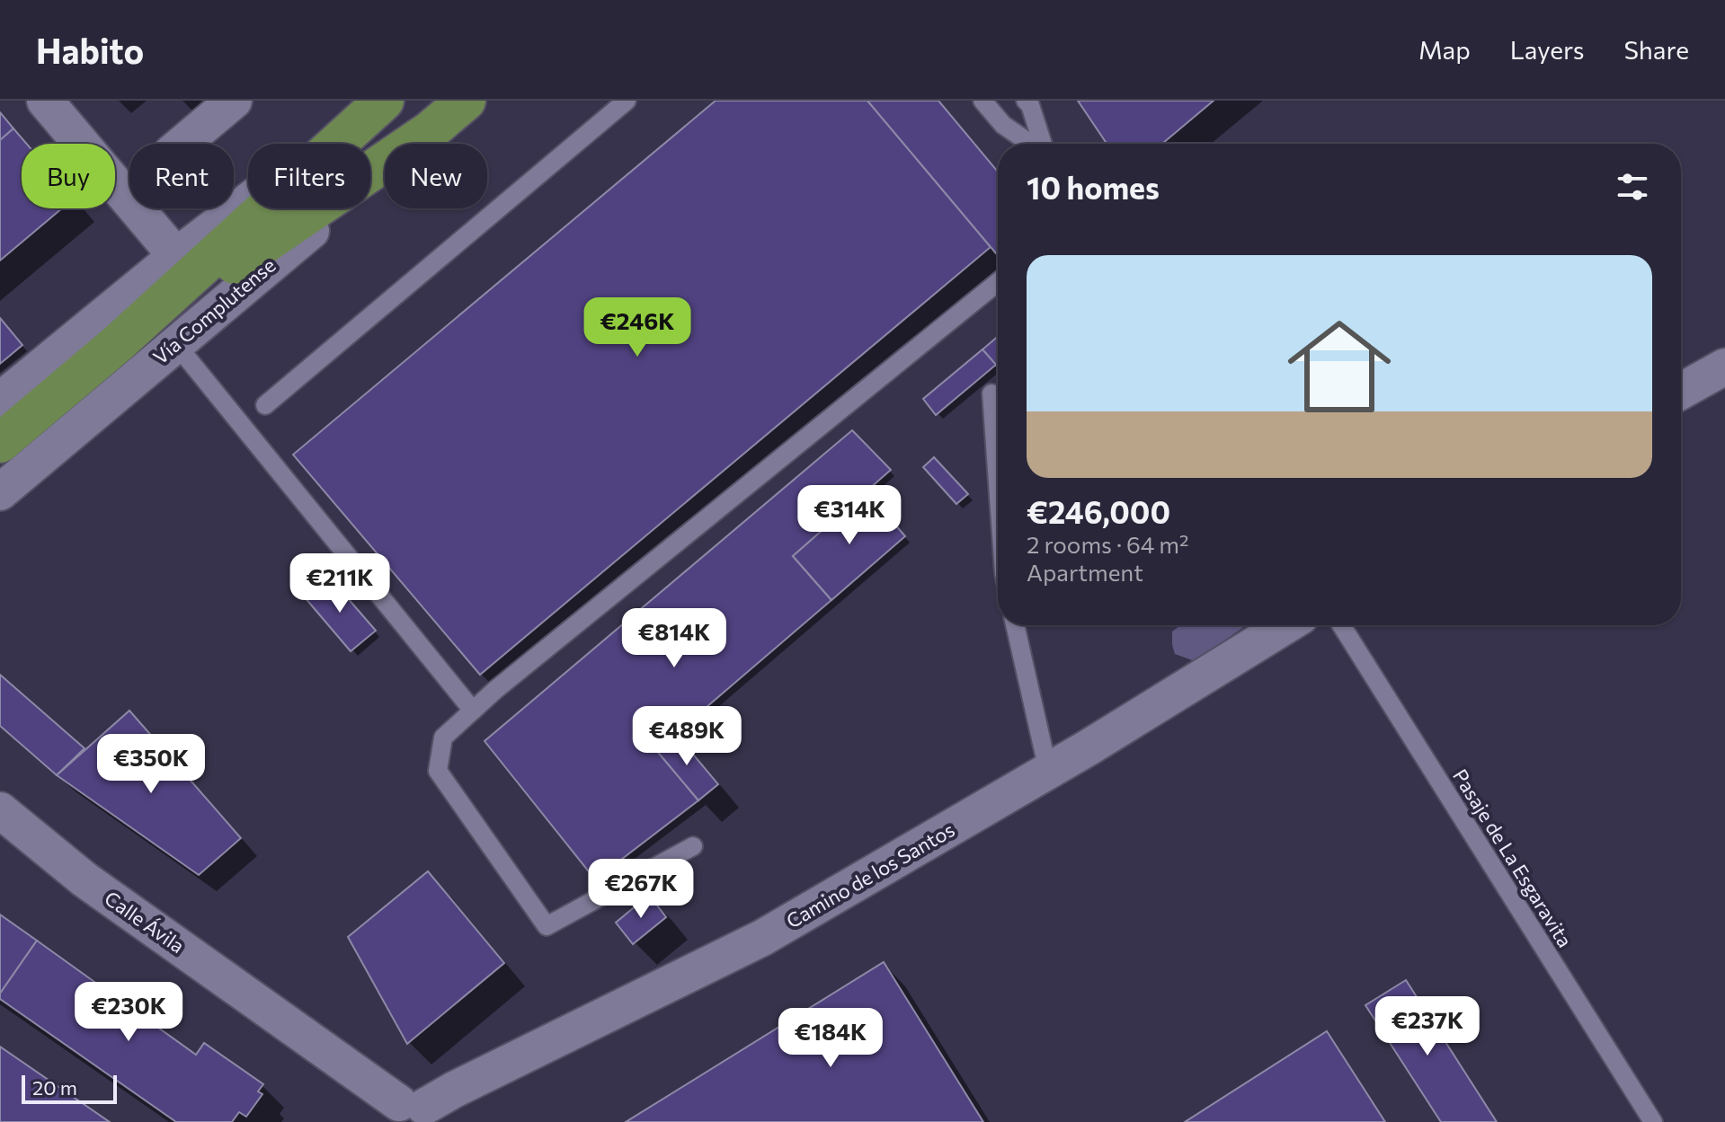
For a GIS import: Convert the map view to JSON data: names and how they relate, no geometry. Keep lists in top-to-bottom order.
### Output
{
  "streets": {
    "main road": ["Vía Complutense"],
    "street": ["Camino de los Santos", "Calle Ávila"],
    "lane": ["Pasaje de La Esgaravita"]
  },
  "crossings": [
    ["Camino de los Santos", "Calle Ávila"]
  ],
  "scale_bar": "20 m",
  "page": {
    "header": "Habito",
    "nav": ["Map", "Layers", "Share"],
    "chip": [
      "Buy",
      "Rent",
      "Filters",
      "New"
    ],
    "heading": "10 homes",
    "list": [
      {
        "name": "€246,000",
        "note": "2 rooms · 64 m² · Apartment"
      }
    ],
    "price": [
      "€246K",
      "€314K",
      "€211K",
      "€814K",
      "€489K",
      "€350K",
      "€267K",
      "€230K",
      "€237K",
      "€184K"
    ],
    "scale": "20 m"
  }
}
